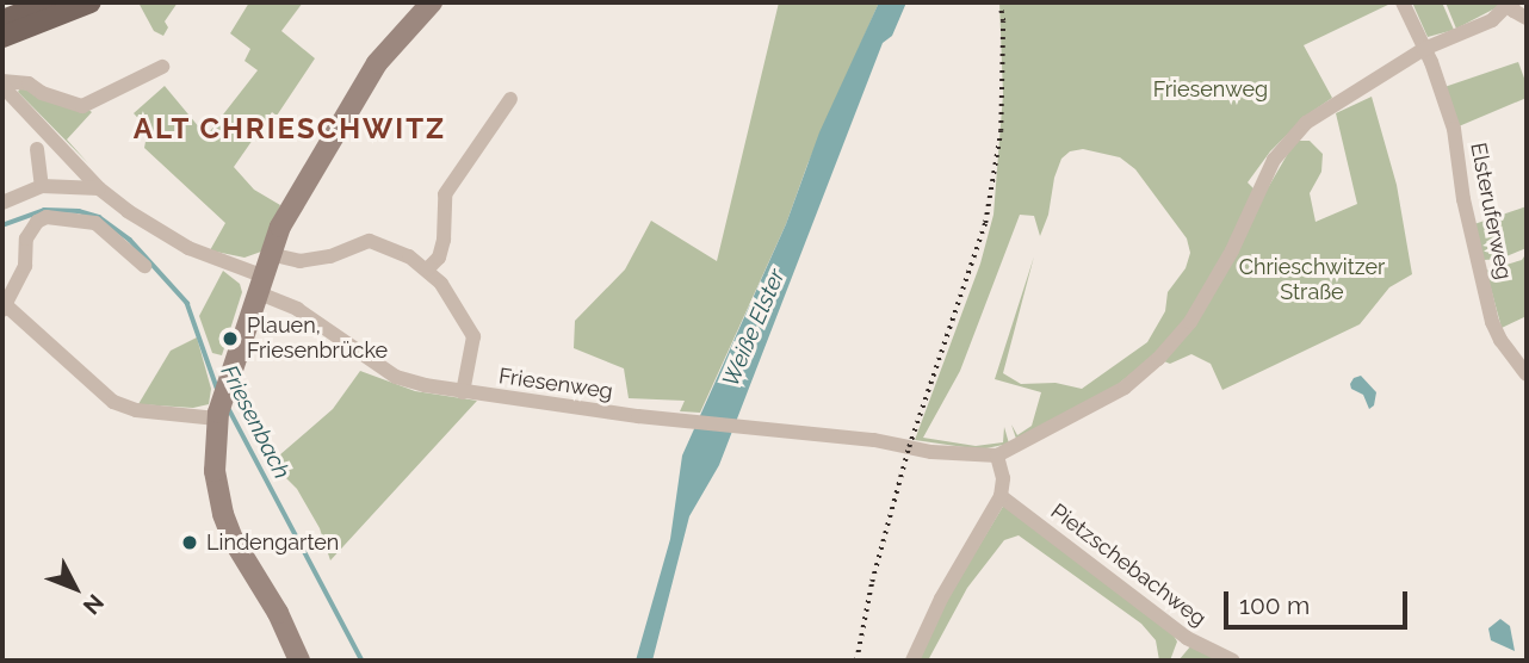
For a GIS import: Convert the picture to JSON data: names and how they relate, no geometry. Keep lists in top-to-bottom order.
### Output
{
  "streets": {
    "street": ["Elsteruferweg", "Friesenweg", "Pietzschebachweg"]
  },
  "districts": ["ALT CHRIESCHWITZ"],
  "water": ["Weiße Elster", "Friesenbach"],
  "parks": ["Friesenweg", "Chrieschwitzer Straße"],
  "places": ["Plauen, Friesenbrücke", "Lindengarten"],
  "scale_bar": "100 m",
  "north": "bottom right"
}
